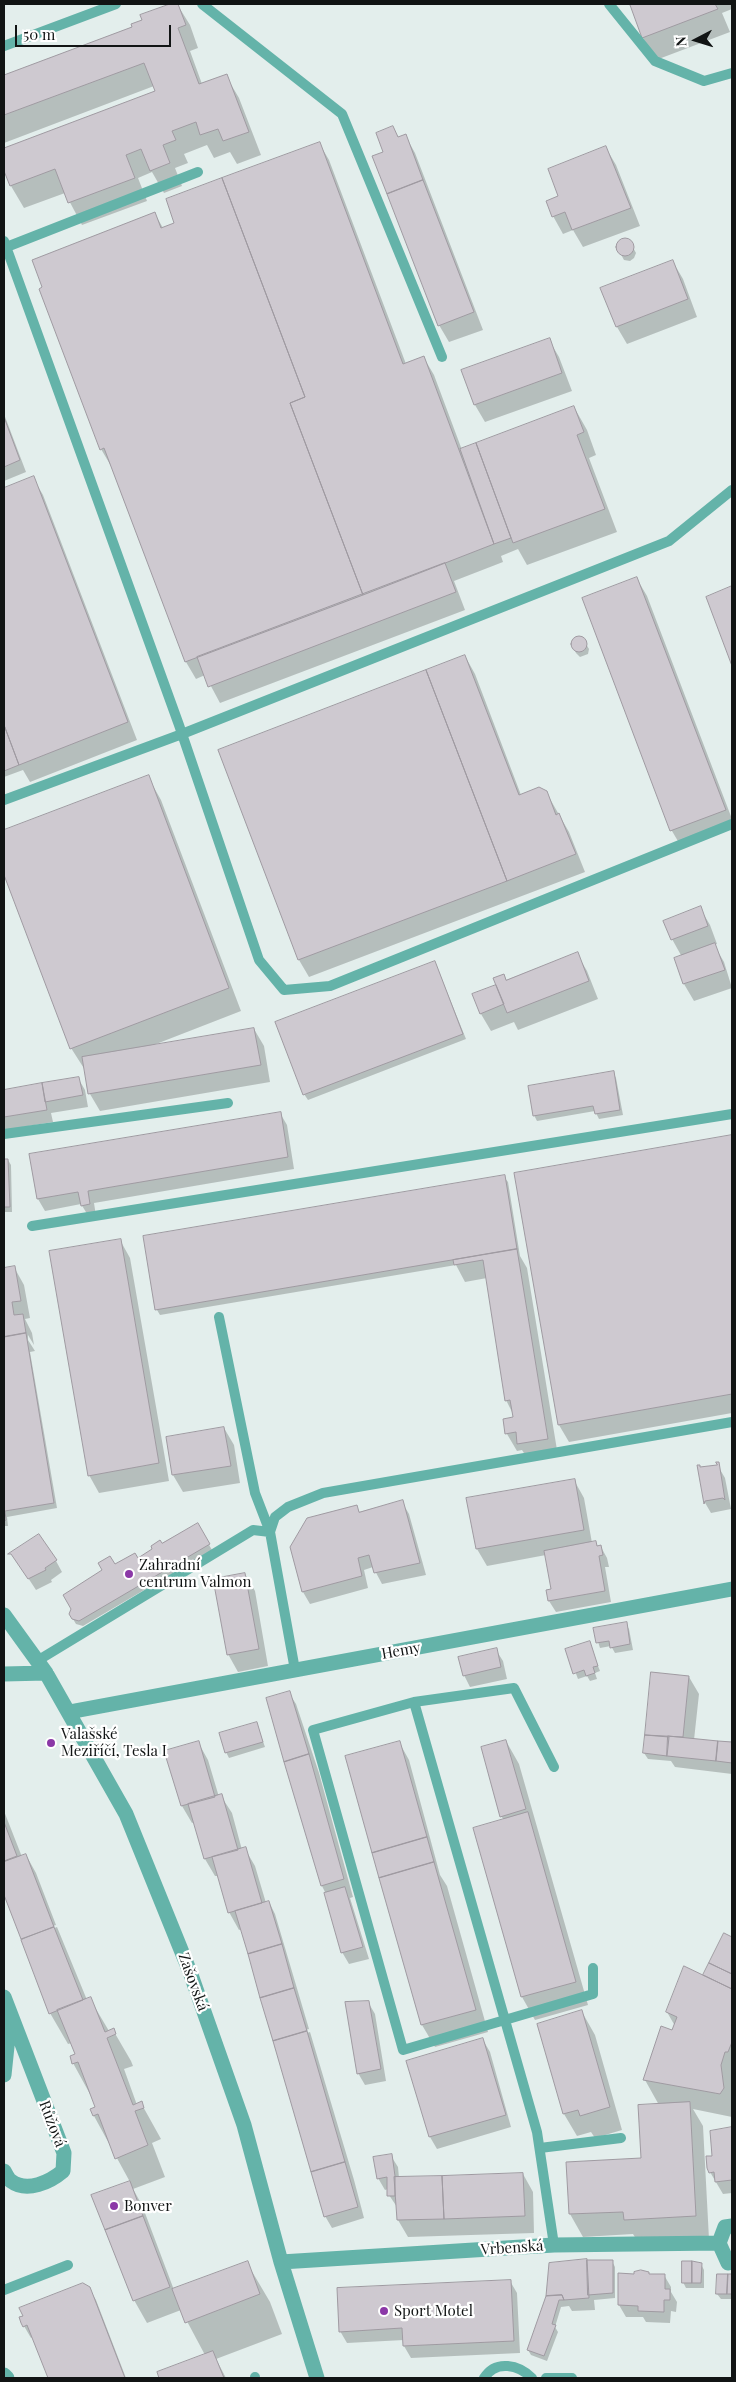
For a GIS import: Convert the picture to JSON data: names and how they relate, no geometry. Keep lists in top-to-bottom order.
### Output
{
  "streets": {
    "street": [
      "Hemy",
      "Zašovská",
      "Růžová",
      "Vrbenská"
    ]
  },
  "crossings": [
    ["Hemy", "Zašovská"],
    ["Zašovská", "Vrbenská"]
  ],
  "places": [
    "Zahradní centrum Valmon",
    "Valašské Meziříčí, Tesla I",
    "Bonver",
    "Sport Motel"
  ],
  "scale_bar": "50 m",
  "north": "left"
}
